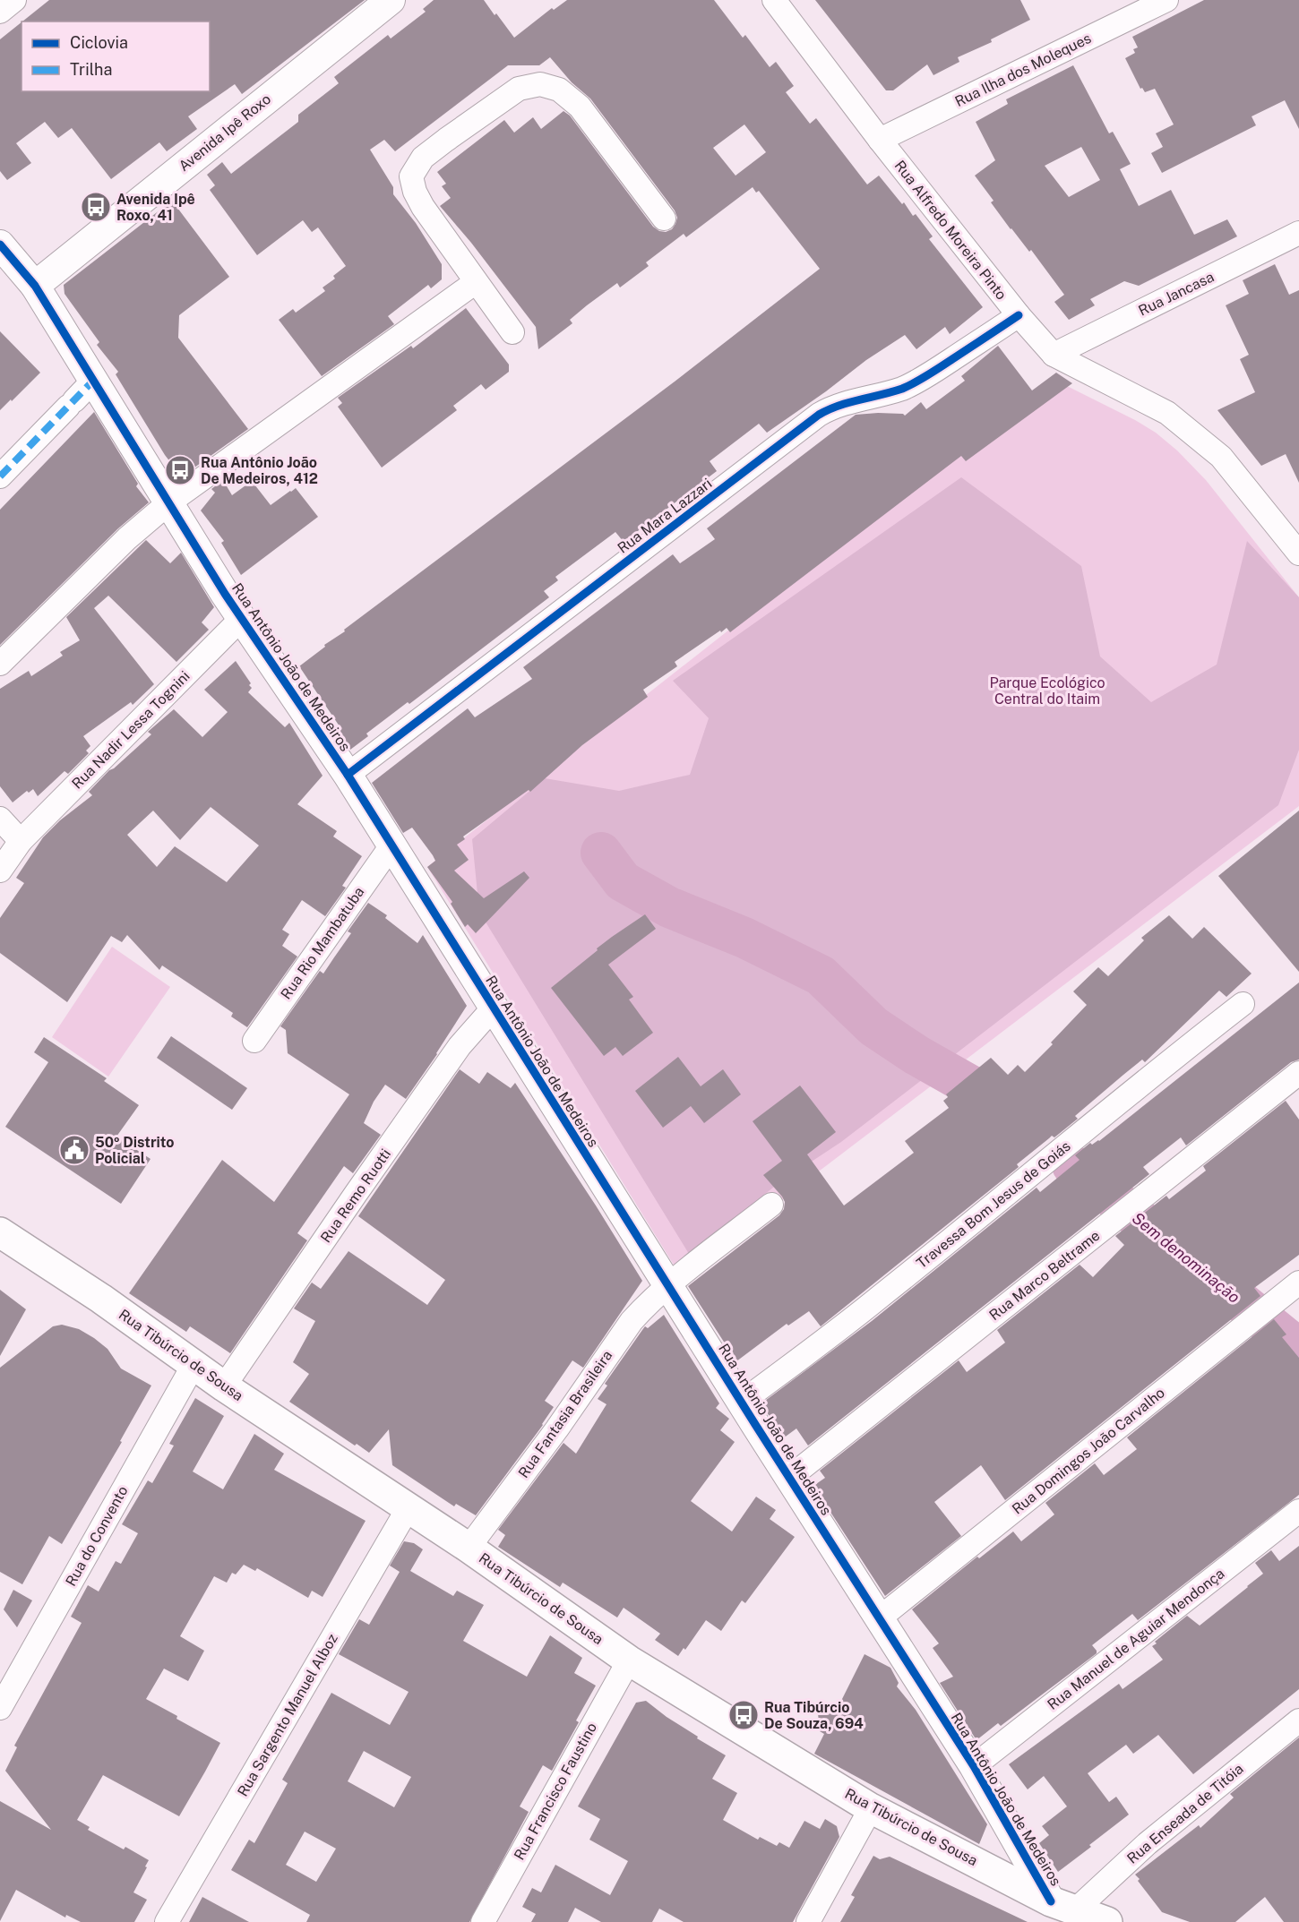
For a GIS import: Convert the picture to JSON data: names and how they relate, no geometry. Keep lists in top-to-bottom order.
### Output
{
  "streets": {
    "main road": ["Rua Tibúrcio de Sousa"],
    "street": [
      "Rua Ilha dos Moleques",
      "Avenida Ipê Roxo",
      "Rua Alfredo Moreira Pinto",
      "Rua Jancasa",
      "Rua Mara Lazzari",
      "Rua Antônio João de Medeiros",
      "Rua Nadir Lessa Tognini",
      "Rua Rio Mambatuba",
      "Rua Remo Ruotti",
      "Travessa Bom Jesus de Goiás",
      "Rua Marco Beltrame",
      "Rua Fantasia Brasileira",
      "Rua Domingos João Carvalho",
      "Rua do Convento",
      "Rua Manuel de Aguiar Mendonça",
      "Rua Sargento Manuel Alboz",
      "Rua Francisco Faustino",
      "Rua Enseada de Titóia"
    ]
  },
  "crossings": [
    ["Rua Ilha dos Moleques", "Rua Alfredo Moreira Pinto"],
    ["Avenida Ipê Roxo", "Rua Antônio João de Medeiros"],
    ["Rua Alfredo Moreira Pinto", "Rua Jancasa"],
    ["Rua Alfredo Moreira Pinto", "Rua Mara Lazzari"],
    ["Rua Mara Lazzari", "Rua Antônio João de Medeiros"],
    ["Rua Antônio João de Medeiros", "Rua Nadir Lessa Tognini"],
    ["Rua Antônio João de Medeiros", "Rua Rio Mambatuba"],
    ["Rua Antônio João de Medeiros", "Rua Remo Ruotti"],
    ["Rua Antônio João de Medeiros", "Travessa Bom Jesus de Goiás"],
    ["Rua Antônio João de Medeiros", "Rua Marco Beltrame"],
    ["Rua Antônio João de Medeiros", "Rua Tibúrcio de Sousa"],
    ["Rua Antônio João de Medeiros", "Rua Fantasia Brasileira"],
    ["Rua Antônio João de Medeiros", "Rua Domingos João Carvalho"],
    ["Rua Antônio João de Medeiros", "Rua Manuel de Aguiar Mendonça"],
    ["Rua Antônio João de Medeiros", "Rua Enseada de Titóia"],
    ["Rua Remo Ruotti", "Rua Tibúrcio de Sousa"],
    ["Rua Tibúrcio de Sousa", "Rua Fantasia Brasileira"],
    ["Rua Tibúrcio de Sousa", "Rua do Convento"],
    ["Rua Tibúrcio de Sousa", "Rua Sargento Manuel Alboz"],
    ["Rua Tibúrcio de Sousa", "Rua Francisco Faustino"],
    ["Rua Tibúrcio de Sousa", "Rua Enseada de Titóia"]
  ],
  "water": ["Sem denominação"],
  "parks": ["Parque Ecológico Central do Itaim"],
  "places": {
    "bus stop": ["Avenida Ipê Roxo, 41", "Rua Antônio João De Medeiros, 412", "Rua Tibúrcio De Souza, 694"],
    "public building": ["50º Distrito Policial"]
  },
  "legend": ["Ciclovia", "Trilha"]
}
